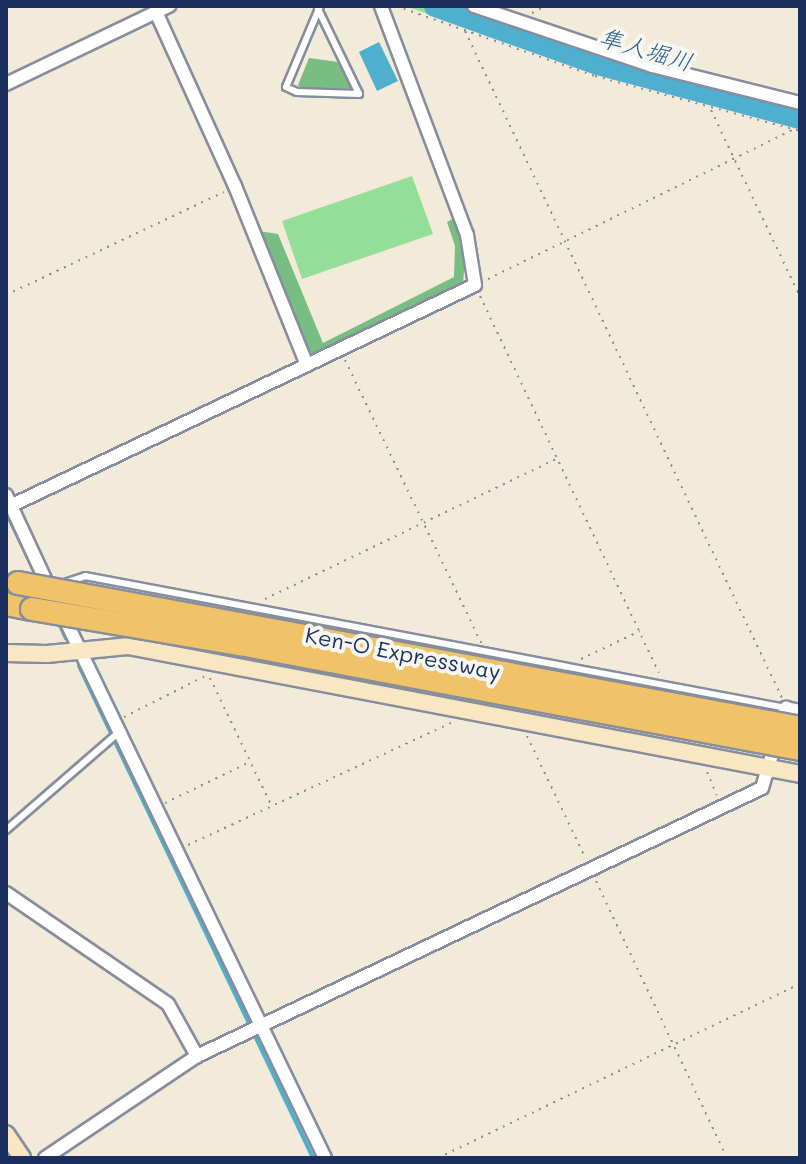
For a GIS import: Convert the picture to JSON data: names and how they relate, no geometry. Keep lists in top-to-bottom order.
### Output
{
  "streets": {
    "highway": ["Ken-O Expressway"]
  },
  "water": ["隼人堀川"]
}
